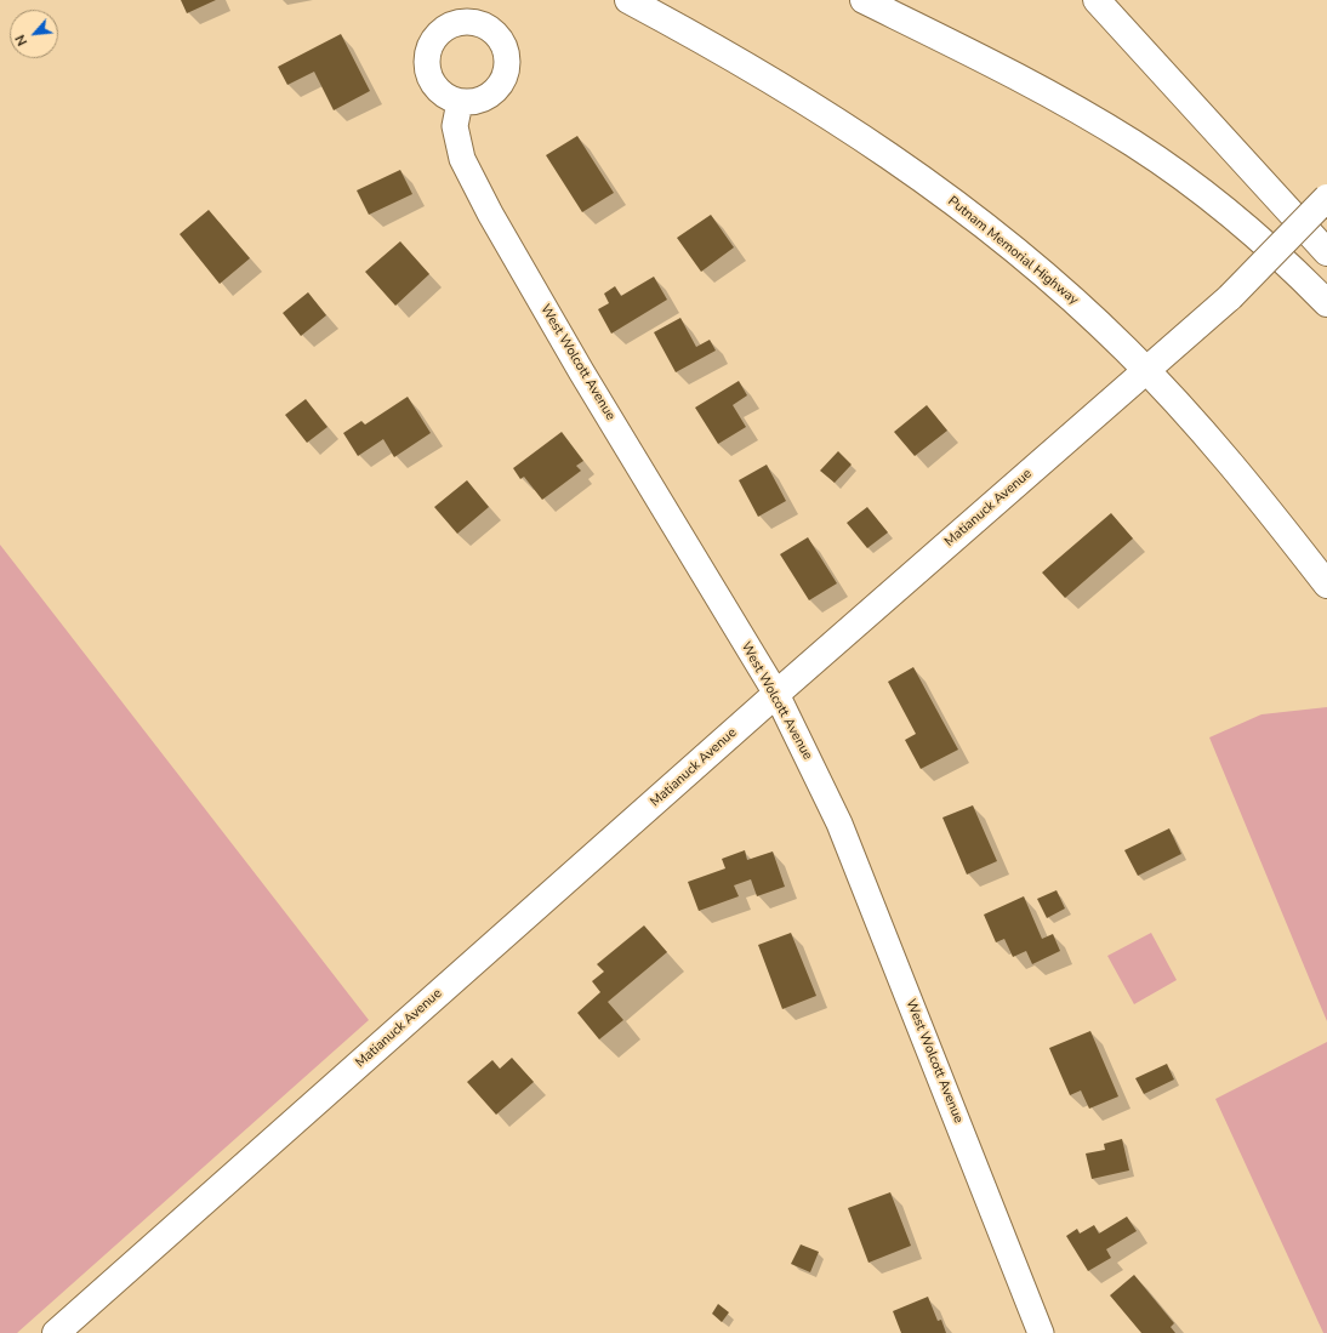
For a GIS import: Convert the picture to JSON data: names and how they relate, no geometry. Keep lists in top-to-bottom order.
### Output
{
  "streets": {
    "main road": ["Putnam Memorial Highway", "Matianuck Avenue"],
    "street": ["West Wolcott Avenue"]
  },
  "crossings": [
    ["Putnam Memorial Highway", "Matianuck Avenue"],
    ["West Wolcott Avenue", "Matianuck Avenue"]
  ],
  "north": "bottom left"
}
